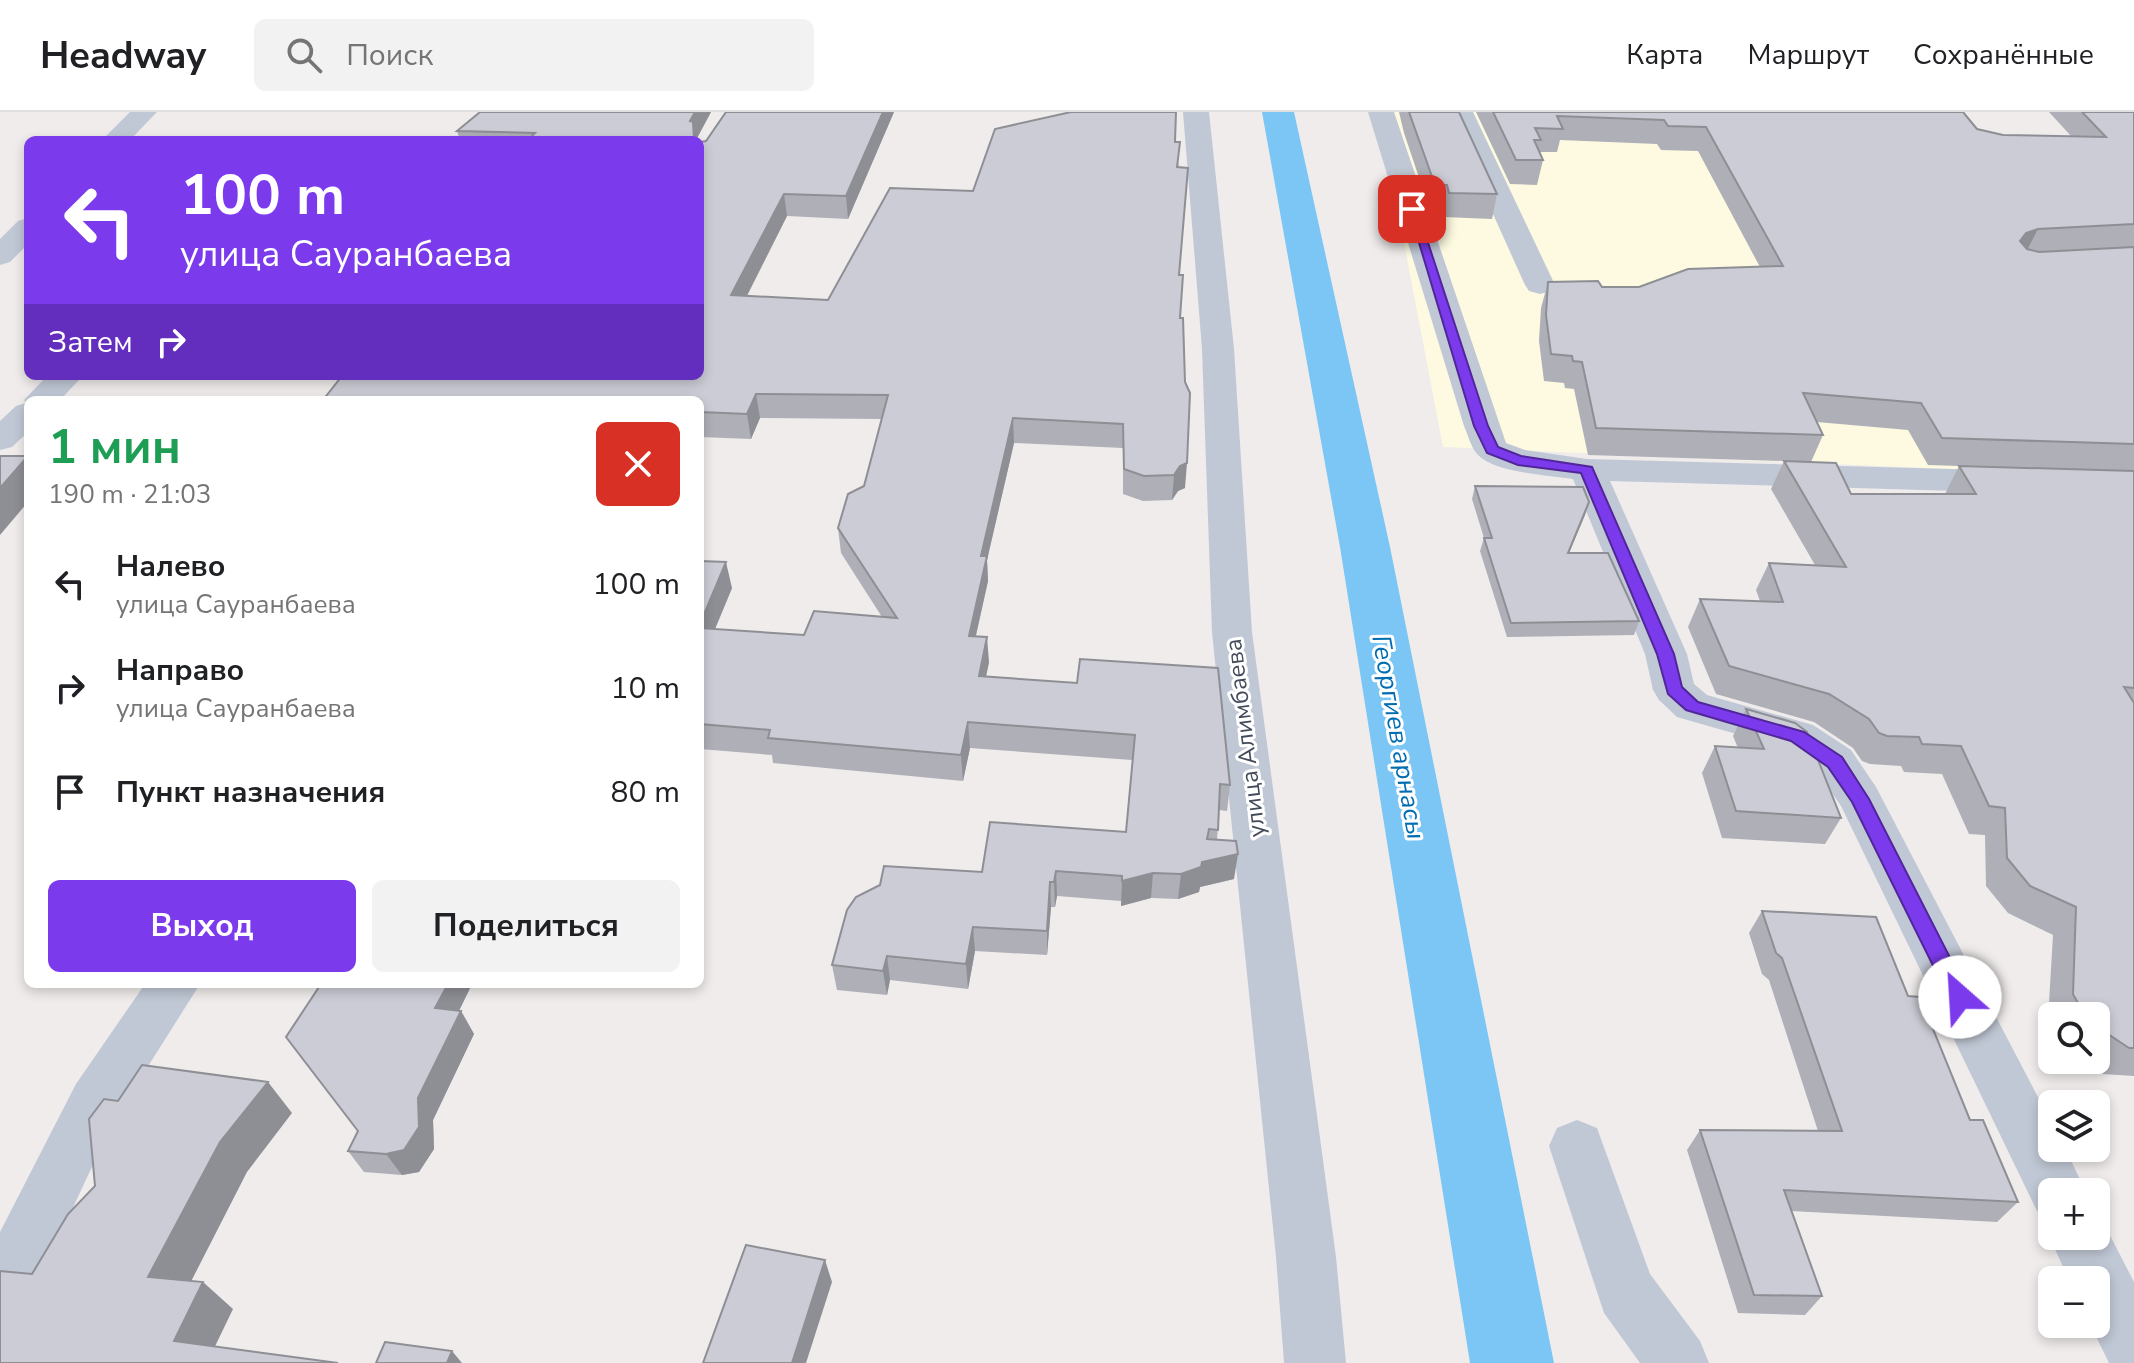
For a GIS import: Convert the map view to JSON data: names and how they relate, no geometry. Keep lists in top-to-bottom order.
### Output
{
  "streets": {
    "street": ["улица Алимбаева"]
  },
  "water": ["Георгиев арнасы"],
  "page": {
    "header": "Headway",
    "search": "Поиск",
    "nav": ["Карта", "Маршрут", "Сохранённые"],
    "turn": ["100 m", "улица Сауранбаева"],
    "then": "Затем",
    "heading": ["1 мин", "190 m · 21:03"],
    "list": [
      {
        "name": "Налево",
        "note": "улица Сауранбаева",
        "value": "100 m"
      },
      {
        "name": "Направо",
        "note": "улица Сауранбаева",
        "value": "10 m"
      },
      {
        "name": "Пункт назначения",
        "value": "80 m"
      }
    ],
    "buttons": ["Выход", "Поделиться"],
    "map_buttons": ["+", "−"]
  }
}
